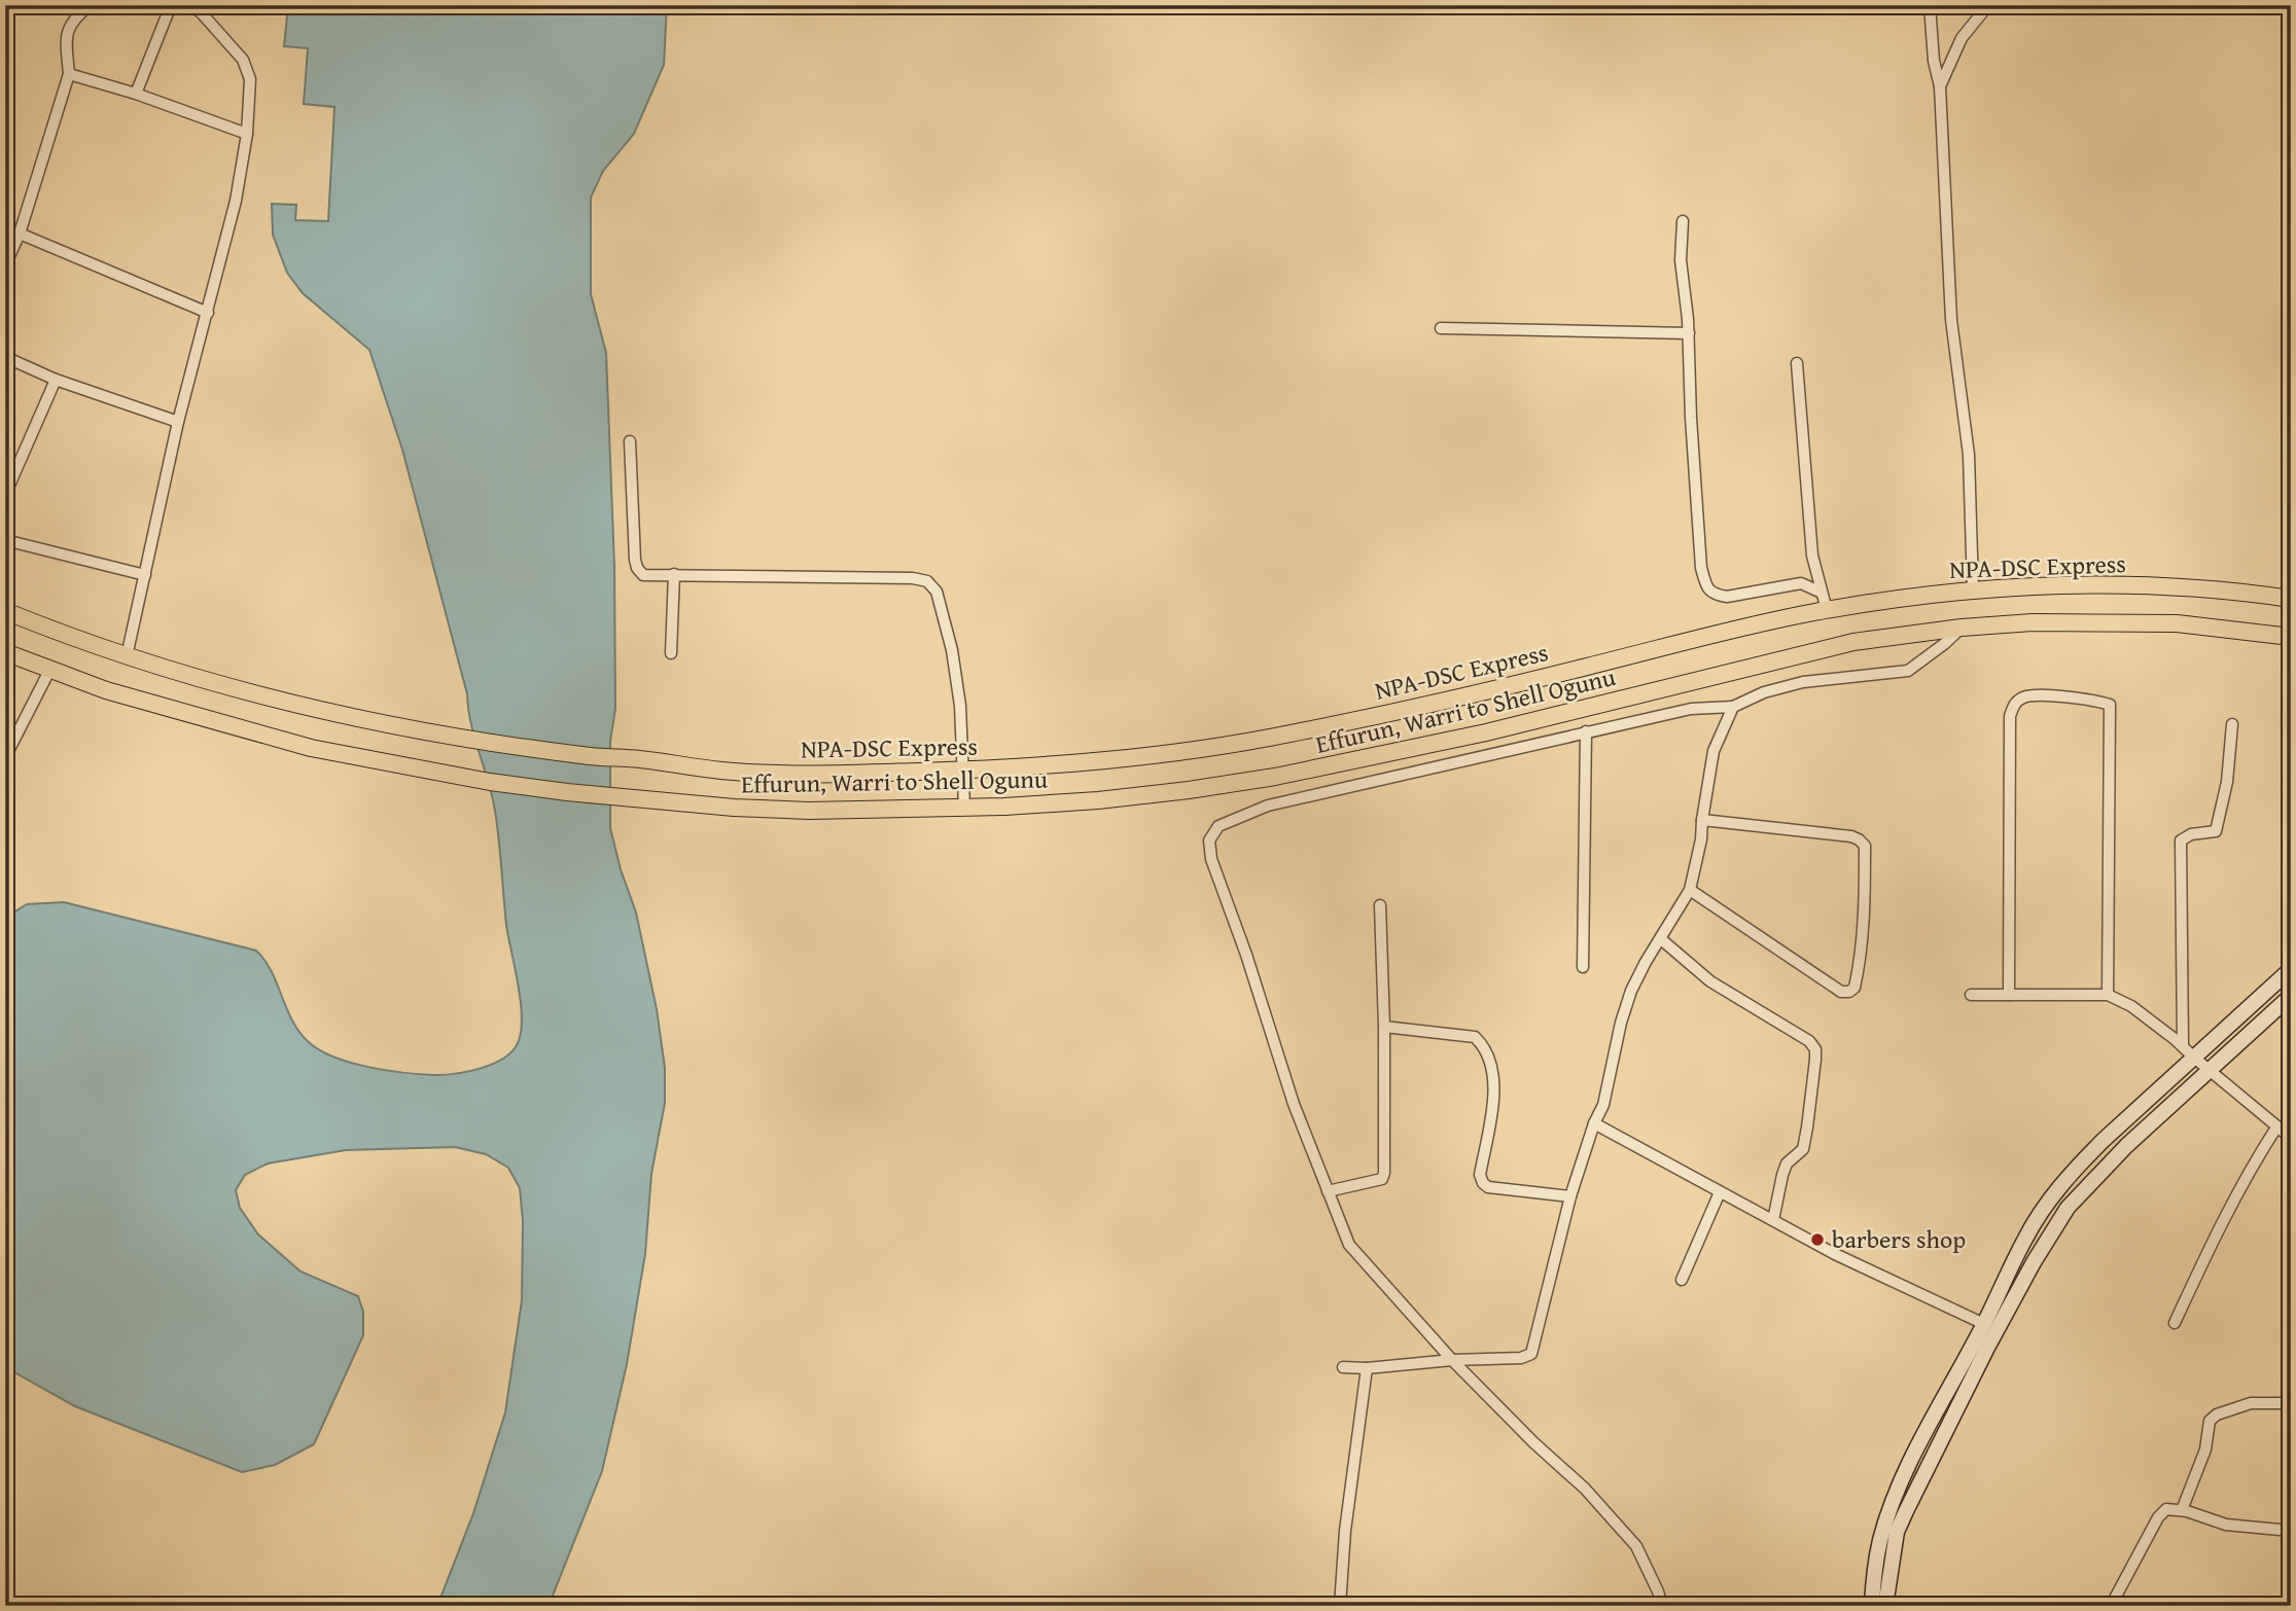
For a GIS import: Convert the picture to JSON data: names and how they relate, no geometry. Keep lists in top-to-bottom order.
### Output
{
  "streets": {
    "main road": ["NPA-DSC Express", "Effurun, Warri to Shell Ogunu"]
  },
  "places": ["barbers shop"]
}
